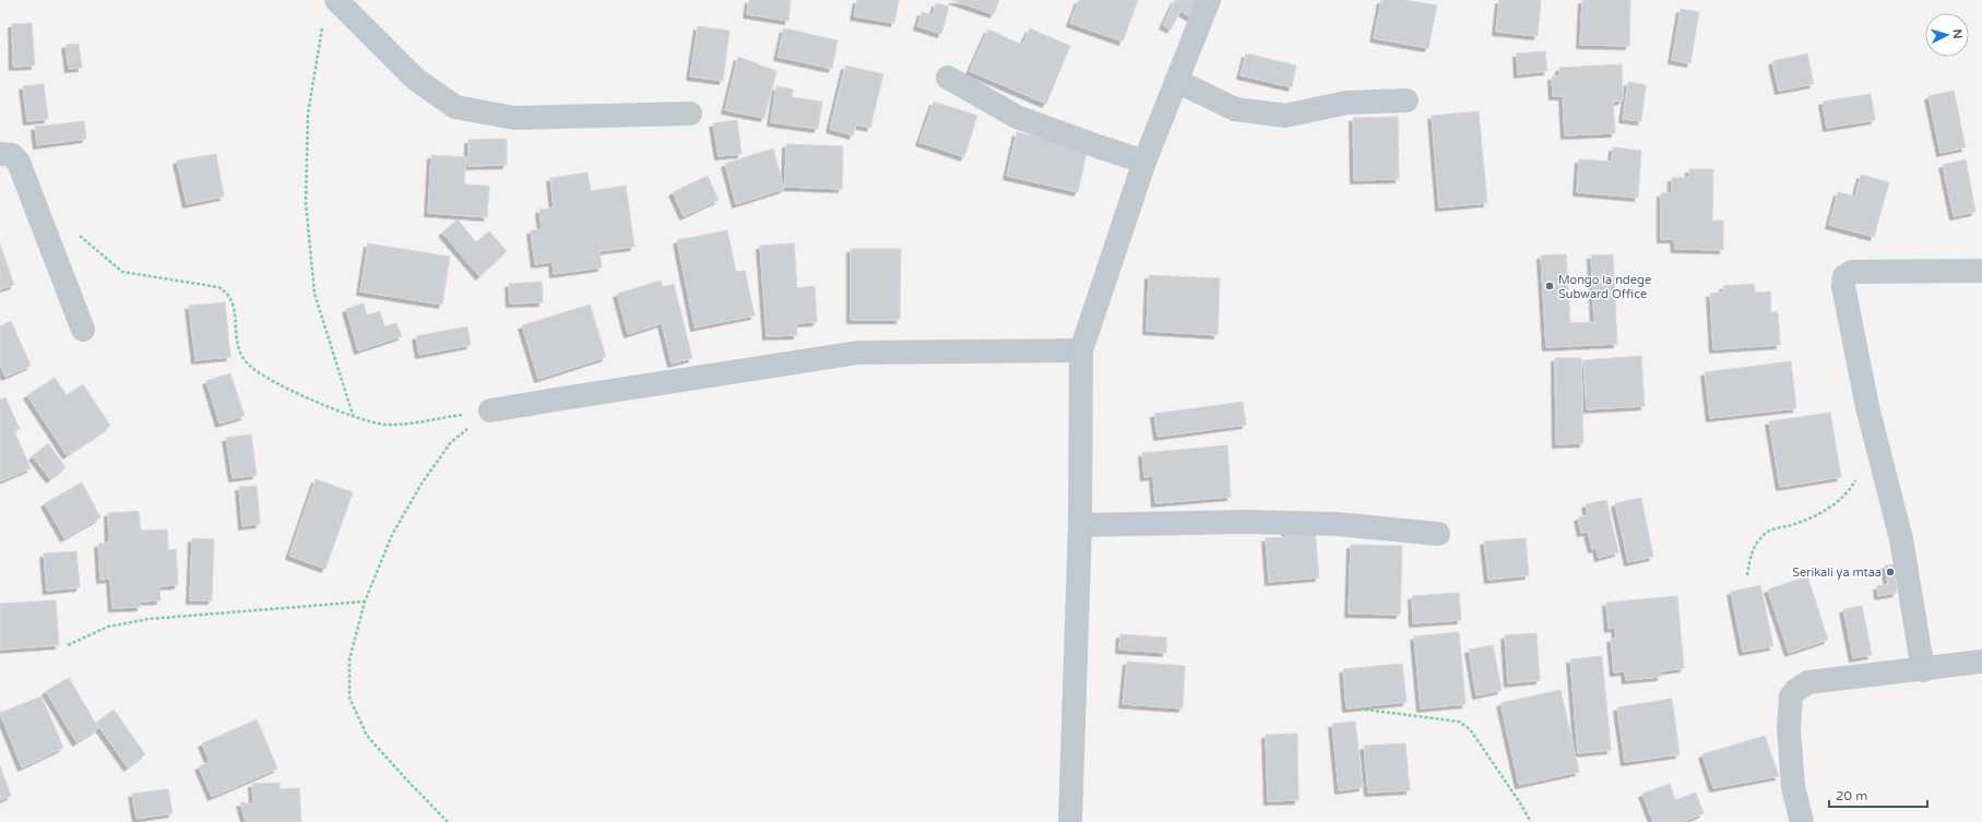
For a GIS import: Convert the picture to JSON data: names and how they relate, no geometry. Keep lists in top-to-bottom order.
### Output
{
  "places": ["Mongo la ndege Subward Office", "Serikali ya mtaa"],
  "scale_bar": "20 m",
  "north": "right"
}
